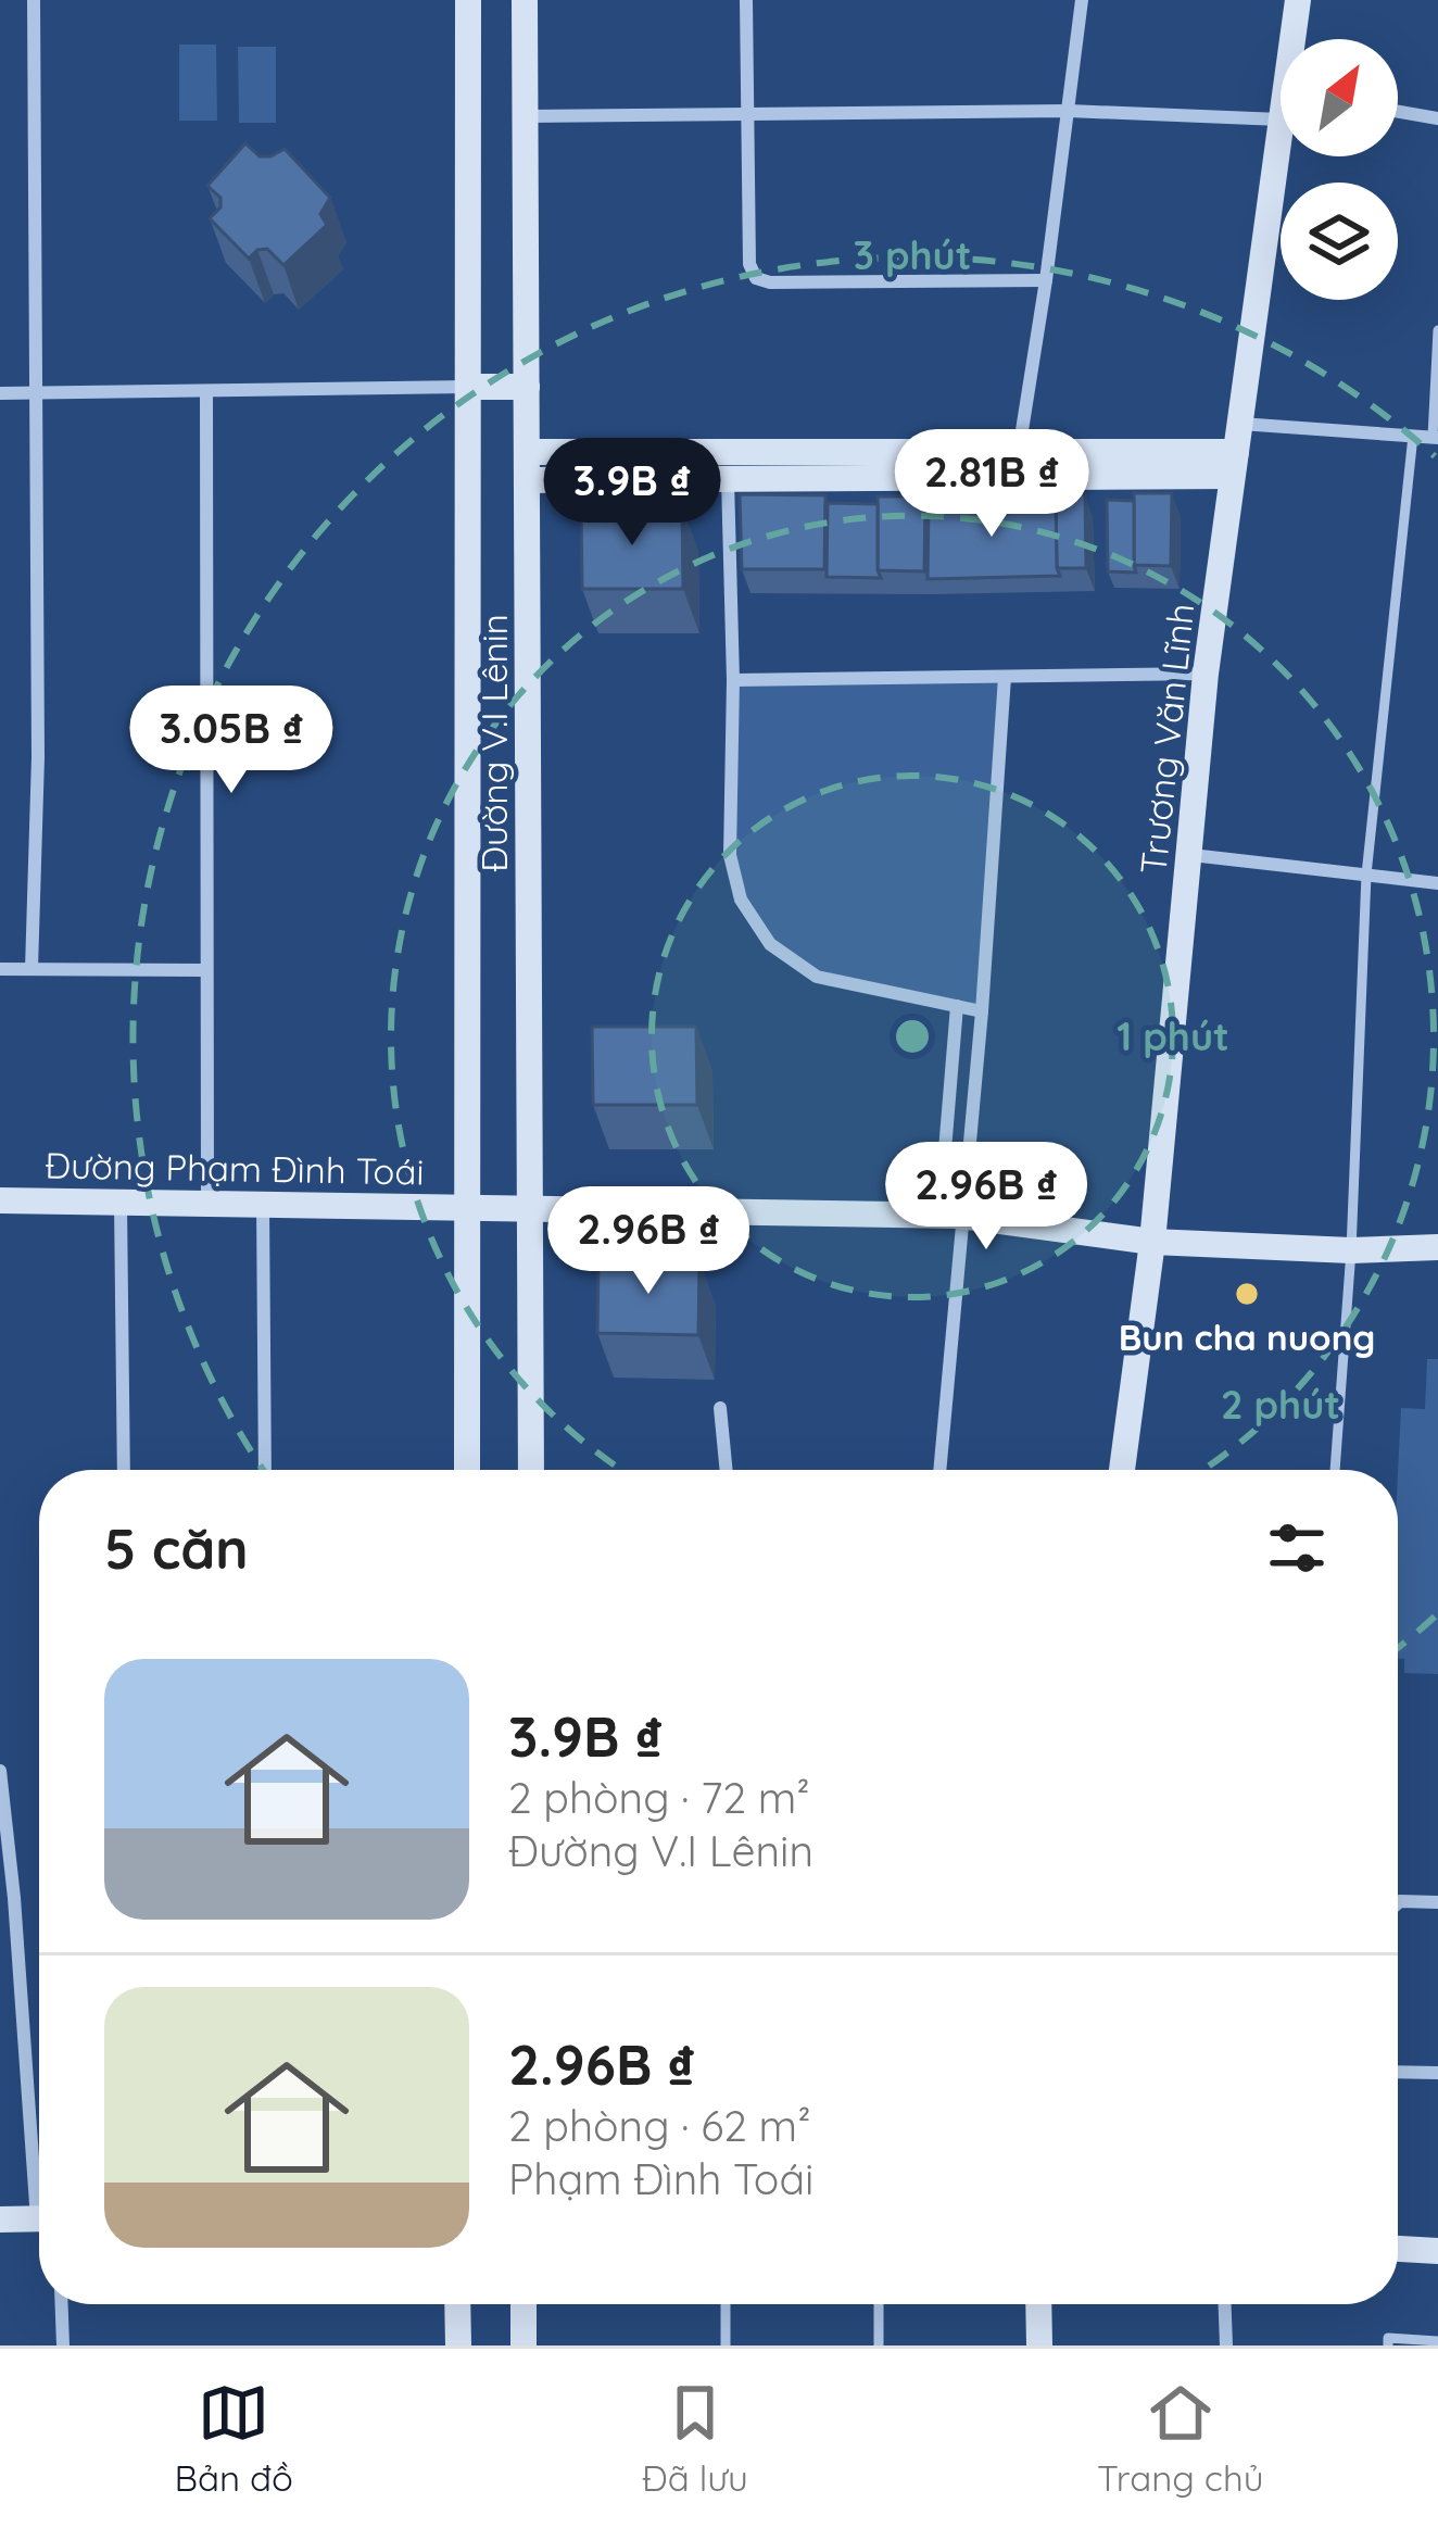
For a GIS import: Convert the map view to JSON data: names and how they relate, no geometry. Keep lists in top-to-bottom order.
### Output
{
  "streets": {
    "street": ["Trương Văn Lĩnh", "Đường V.I Lênin", "Đường Phạm Đình Toái"]
  },
  "crossings": [
    ["Trương Văn Lĩnh", "Đường Phạm Đình Toái"],
    ["Đường V.I Lênin", "Đường Phạm Đình Toái"]
  ],
  "places": ["Bun cha nuong"],
  "north": "top right",
  "page": {
    "price": [
      "2.81B ₫",
      "3.9B ₫",
      "3.05B ₫",
      "2.96B ₫",
      "2.96B ₫"
    ],
    "heading": "5 căn",
    "list": [
      {
        "name": "3.9B ₫",
        "note": "2 phòng · 72 m² · Đường V.I Lênin"
      },
      {
        "name": "2.96B ₫",
        "note": "2 phòng · 62 m² · Phạm Đình Toái"
      }
    ],
    "tabs": ["Bản đồ", "Đã lưu", "Trang chủ"]
  },
  "rings": ["3 phút", "1 phút", "2 phút"]
}
